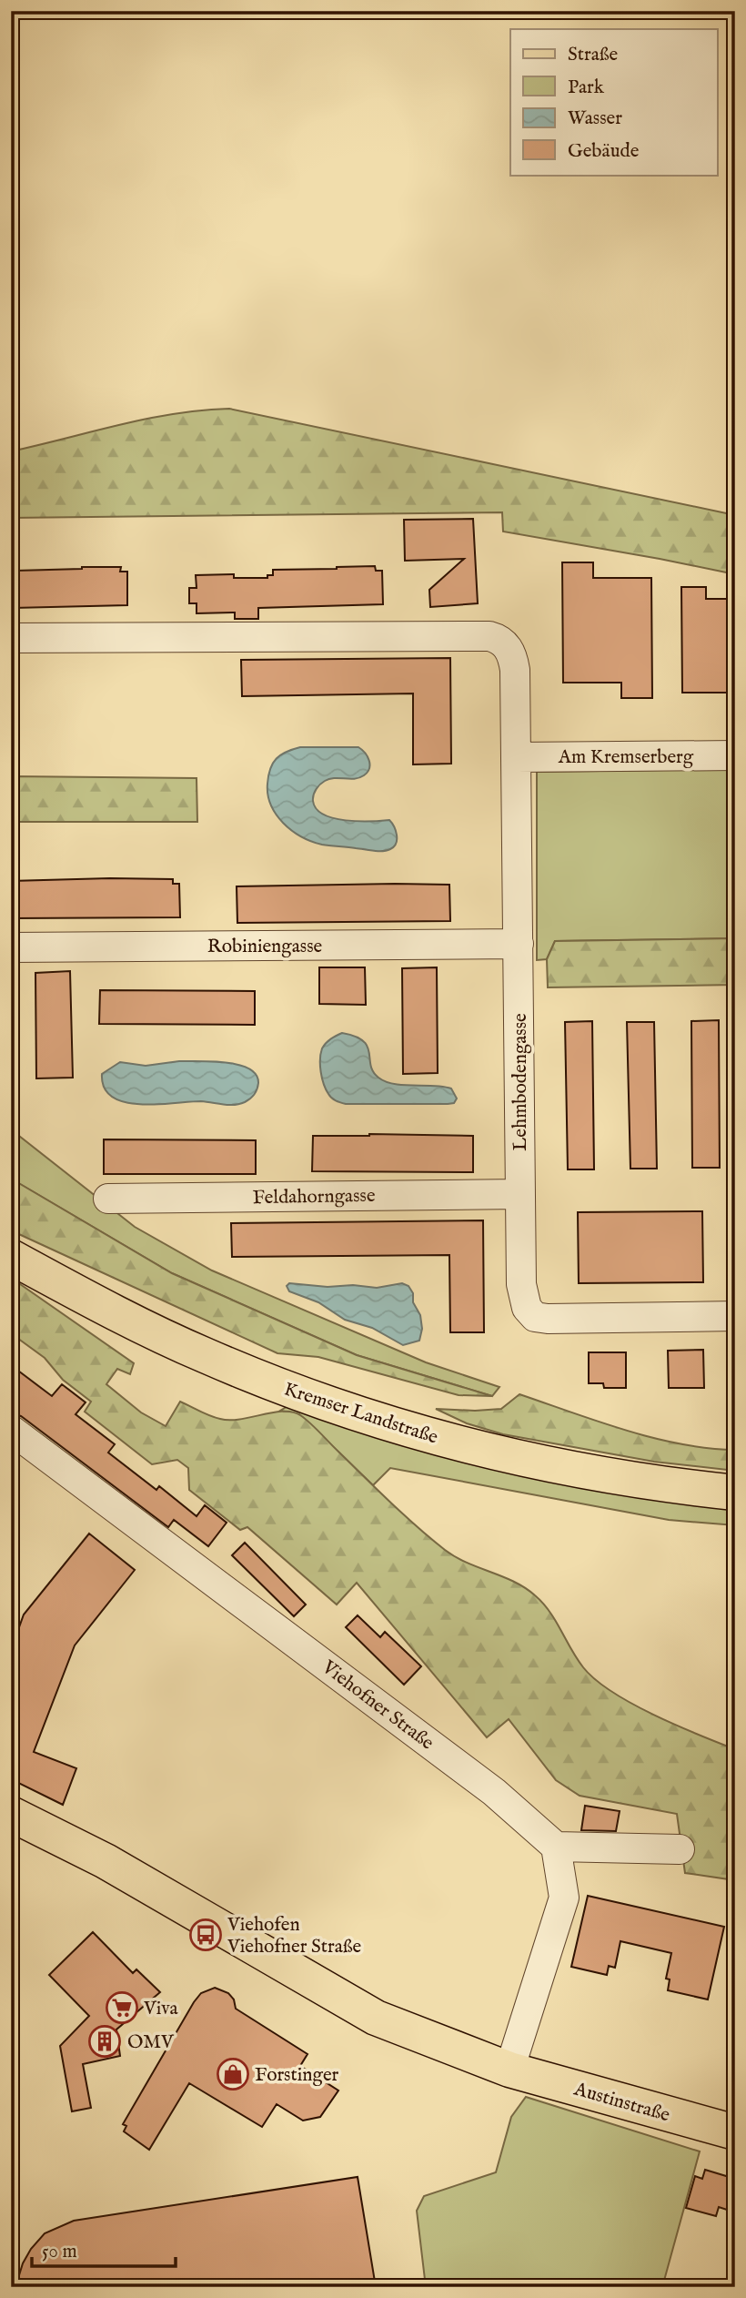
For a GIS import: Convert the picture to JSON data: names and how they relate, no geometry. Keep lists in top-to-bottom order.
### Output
{
  "streets": {
    "main road": ["Kremser Landstraße", "Austinstraße"],
    "street": [
      "Am Kremserberg",
      "Robiniengasse",
      "Lehmbodengasse",
      "Feldahorngasse",
      "Viehofner Straße"
    ]
  },
  "crossings": [
    ["Am Kremserberg", "Lehmbodengasse"],
    ["Robiniengasse", "Lehmbodengasse"],
    ["Lehmbodengasse", "Feldahorngasse"]
  ],
  "places": {
    "bus stop": ["Viehofen Viehofner Straße"],
    "supermarket": ["Viva"],
    "building": ["OMV"],
    "shop": ["Forstinger"]
  },
  "legend": [
    "Straße",
    "Park",
    "Wasser",
    "Gebäude"
  ],
  "scale_bar": "50 m"
}
